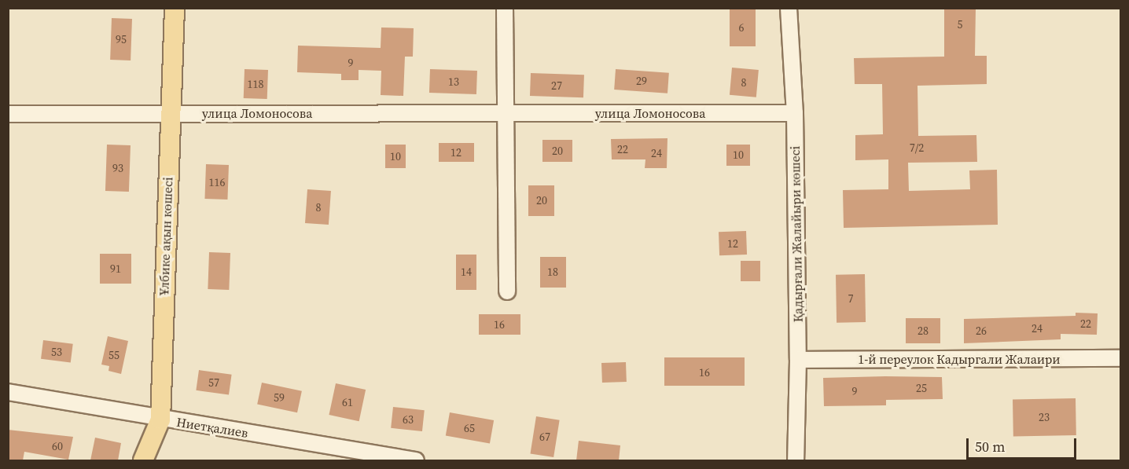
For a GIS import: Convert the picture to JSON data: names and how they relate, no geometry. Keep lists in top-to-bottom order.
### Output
{
  "streets": {
    "main road": ["Ұлбике ақын көшесі"],
    "street": [
      "улица Ломоносова",
      "Қадырғали Жалайыри көшесі",
      "1-й переулок Кадыргали Жалаири",
      "Ниетқалиев"
    ]
  },
  "crossings": [
    ["улица Ломоносова", "Қадырғали Жалайыри көшесі"],
    ["улица Ломоносова", "Ұлбике ақын көшесі"],
    ["Қадырғали Жалайыри көшесі", "1-й переулок Кадыргали Жалаири"],
    ["Ұлбике ақын көшесі", "Ниетқалиев"]
  ],
  "house_numbers": [
    "5",
    "6",
    "95",
    "9",
    "29",
    "13",
    "8",
    "118",
    "27",
    "7/2",
    "22",
    "20",
    "12",
    "24",
    "10",
    "10",
    "93",
    "116",
    "20",
    "8",
    "12",
    "91",
    "14",
    "18",
    "7",
    "22",
    "16",
    "24",
    "28",
    "26",
    "53",
    "55",
    "16",
    "57",
    "25",
    "9",
    "59",
    "61",
    "23",
    "63",
    "65",
    "67",
    "60"
  ],
  "scale_bar": "50 m"
}
